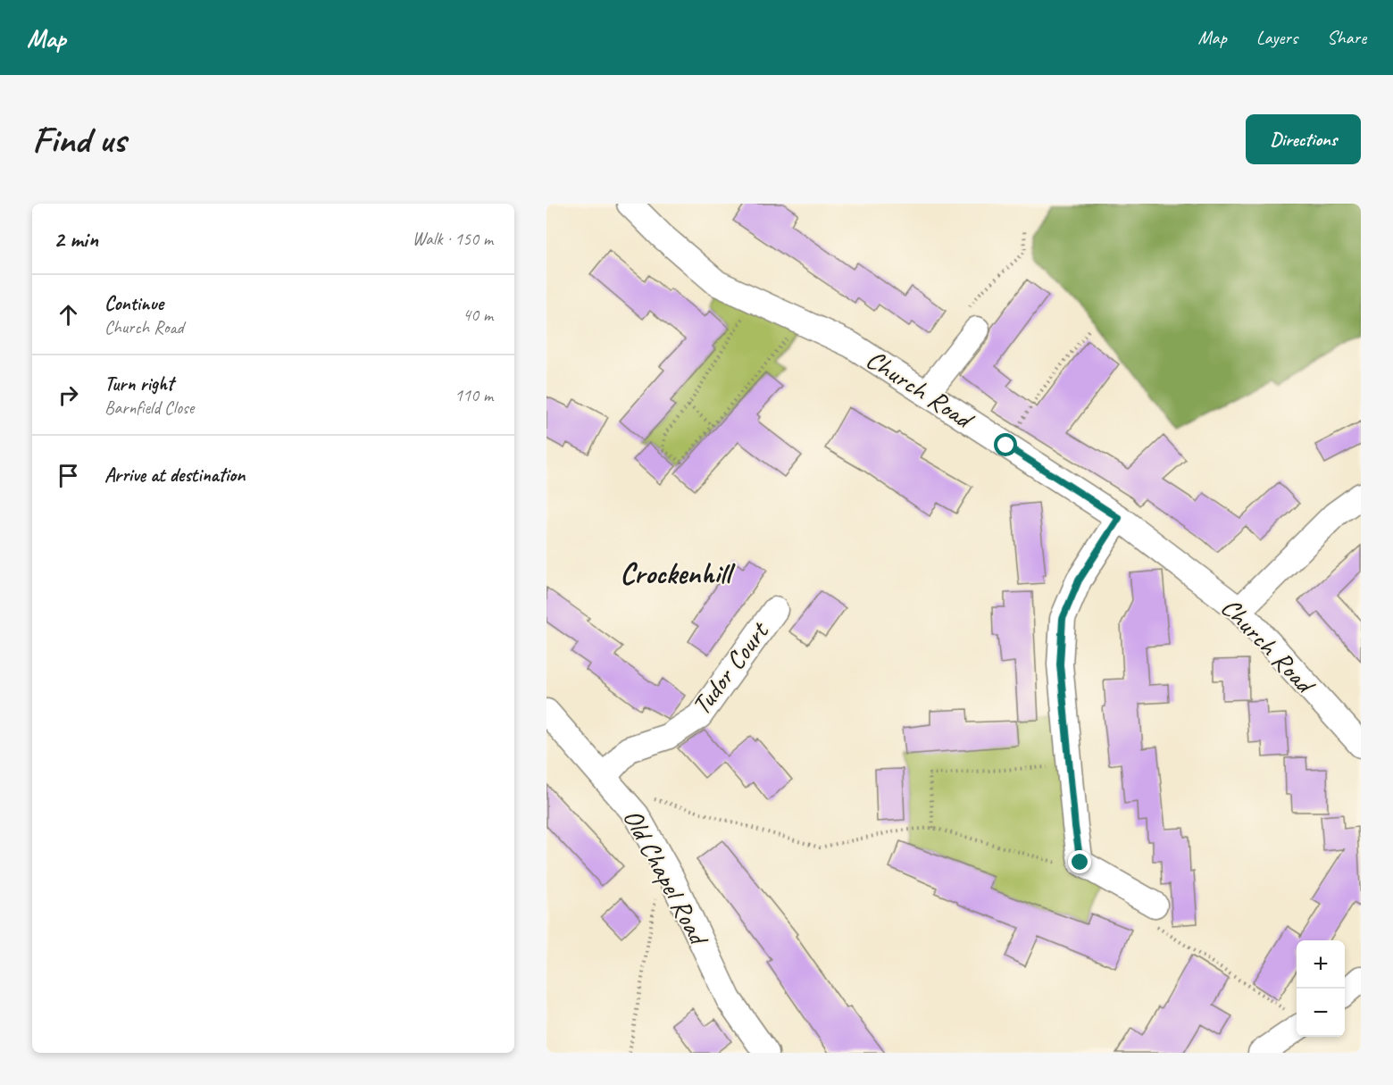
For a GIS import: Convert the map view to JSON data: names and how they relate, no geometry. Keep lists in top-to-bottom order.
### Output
{
  "streets": {
    "street": ["Church Road", "Tudor Court", "Old Chapel Road"]
  },
  "crossings": [
    ["Tudor Court", "Old Chapel Road"]
  ],
  "districts": ["Crockenhill"],
  "page": {
    "header": "Map",
    "nav": ["Map", "Layers", "Share"],
    "buttons": "Directions",
    "title": "Find us",
    "heading": ["2 min", "Walk · 150 m"],
    "list": [
      ["Continue", "Church Road", "40 m"],
      ["Turn right", "Barnfield Close", "110 m"],
      "Arrive at destination"
    ],
    "map_buttons": ["+", "−"]
  }
}
